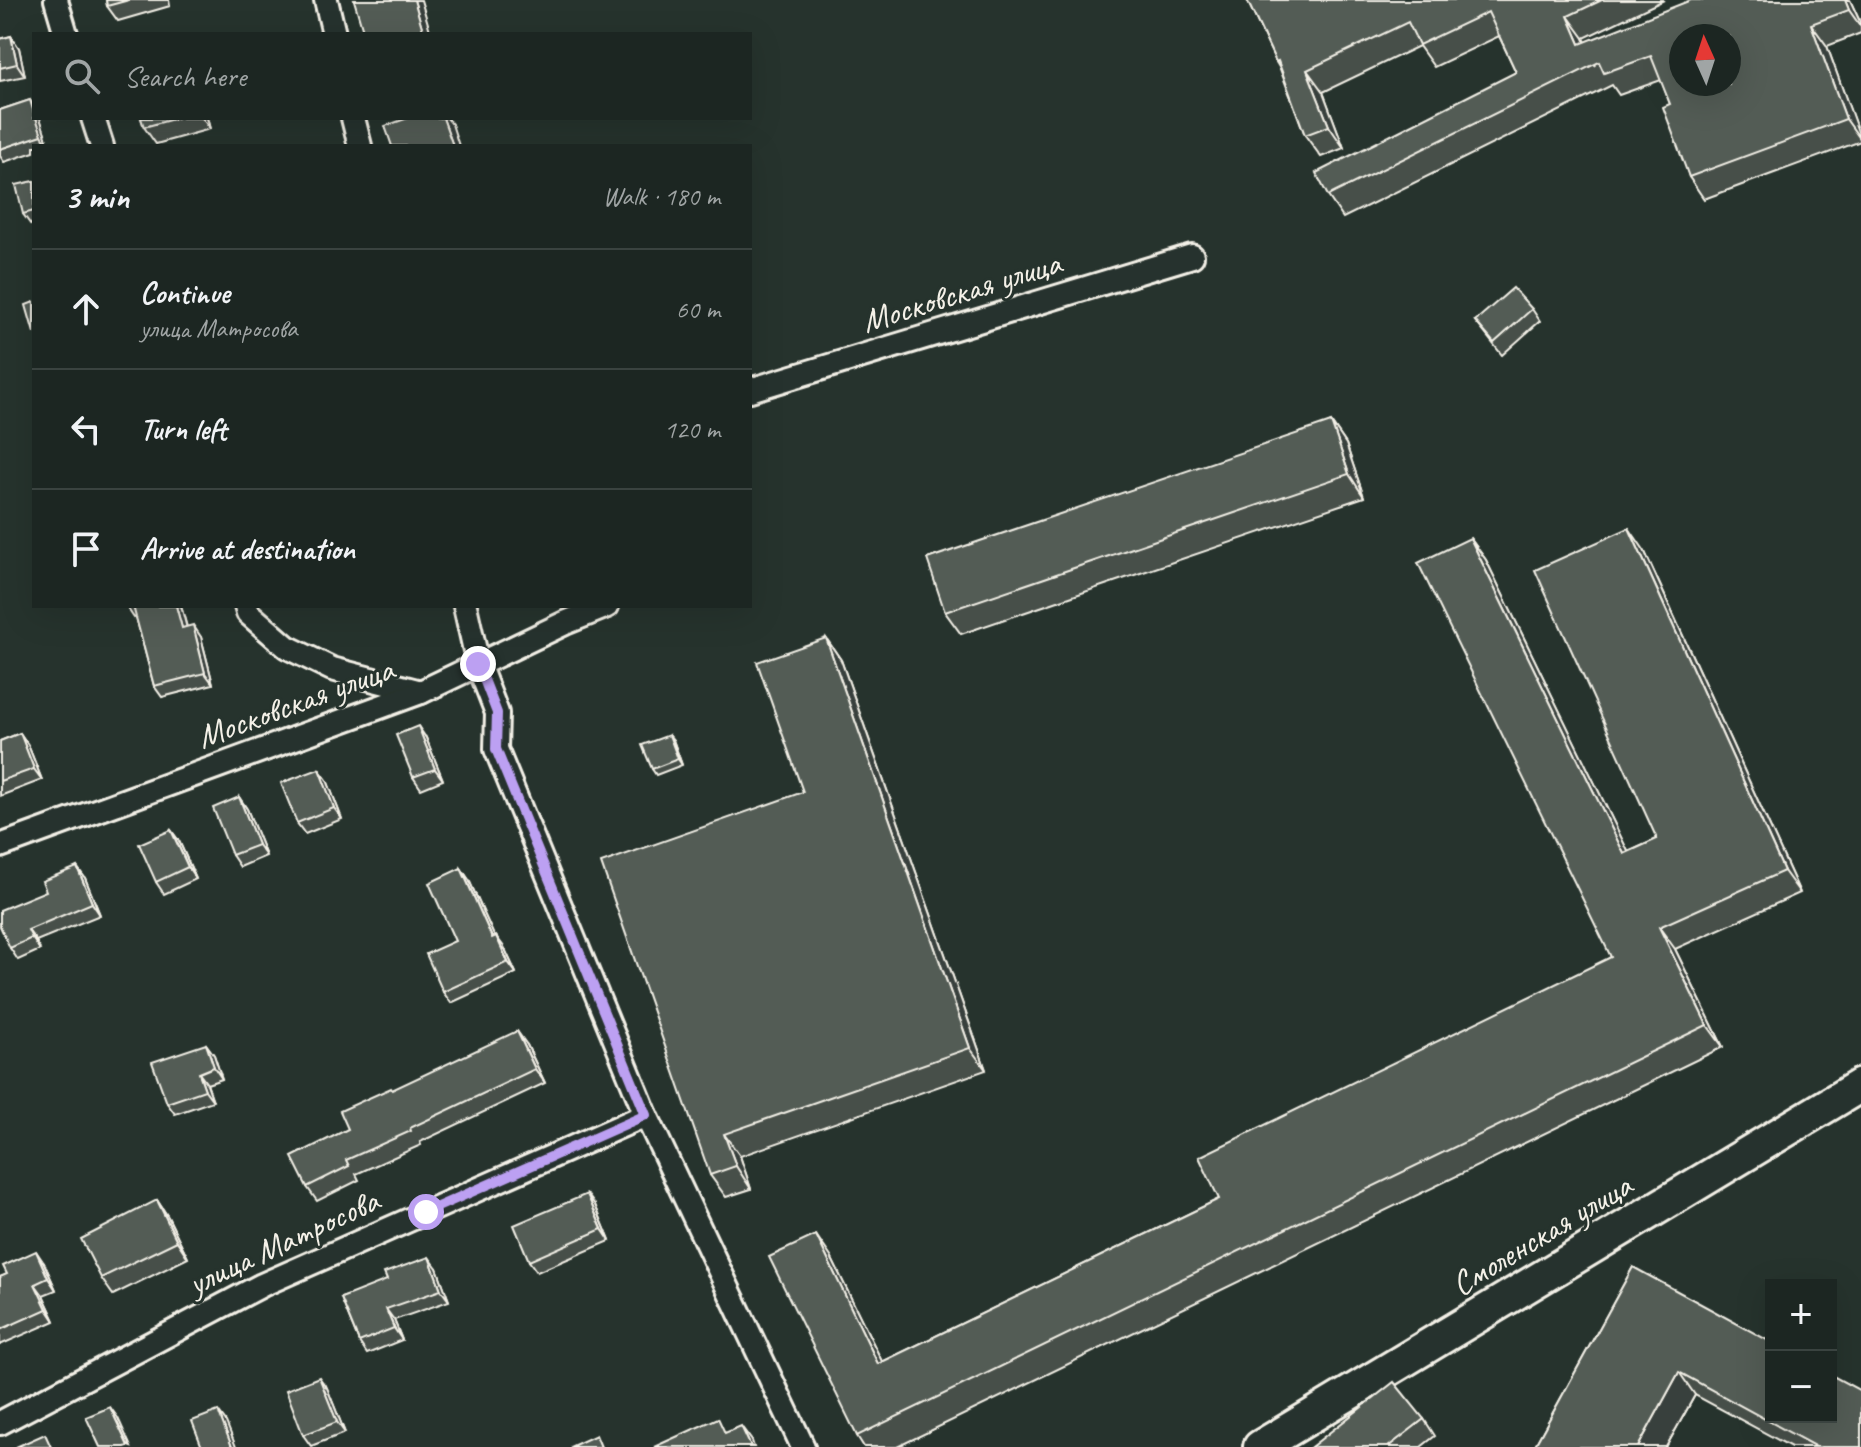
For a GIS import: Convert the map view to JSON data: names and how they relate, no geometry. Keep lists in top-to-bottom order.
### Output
{
  "streets": {
    "main road": ["Смоленская улица"],
    "street": ["Московская улица", "улица Матросова"]
  },
  "north": "top",
  "page": {
    "search": "Search here",
    "heading": ["3 min", "Walk · 180 m"],
    "list": [
      ["Continue", "улица Матросова", "60 m"],
      ["Turn left", "120 m"],
      "Arrive at destination"
    ],
    "map_buttons": ["+", "−"]
  }
}
